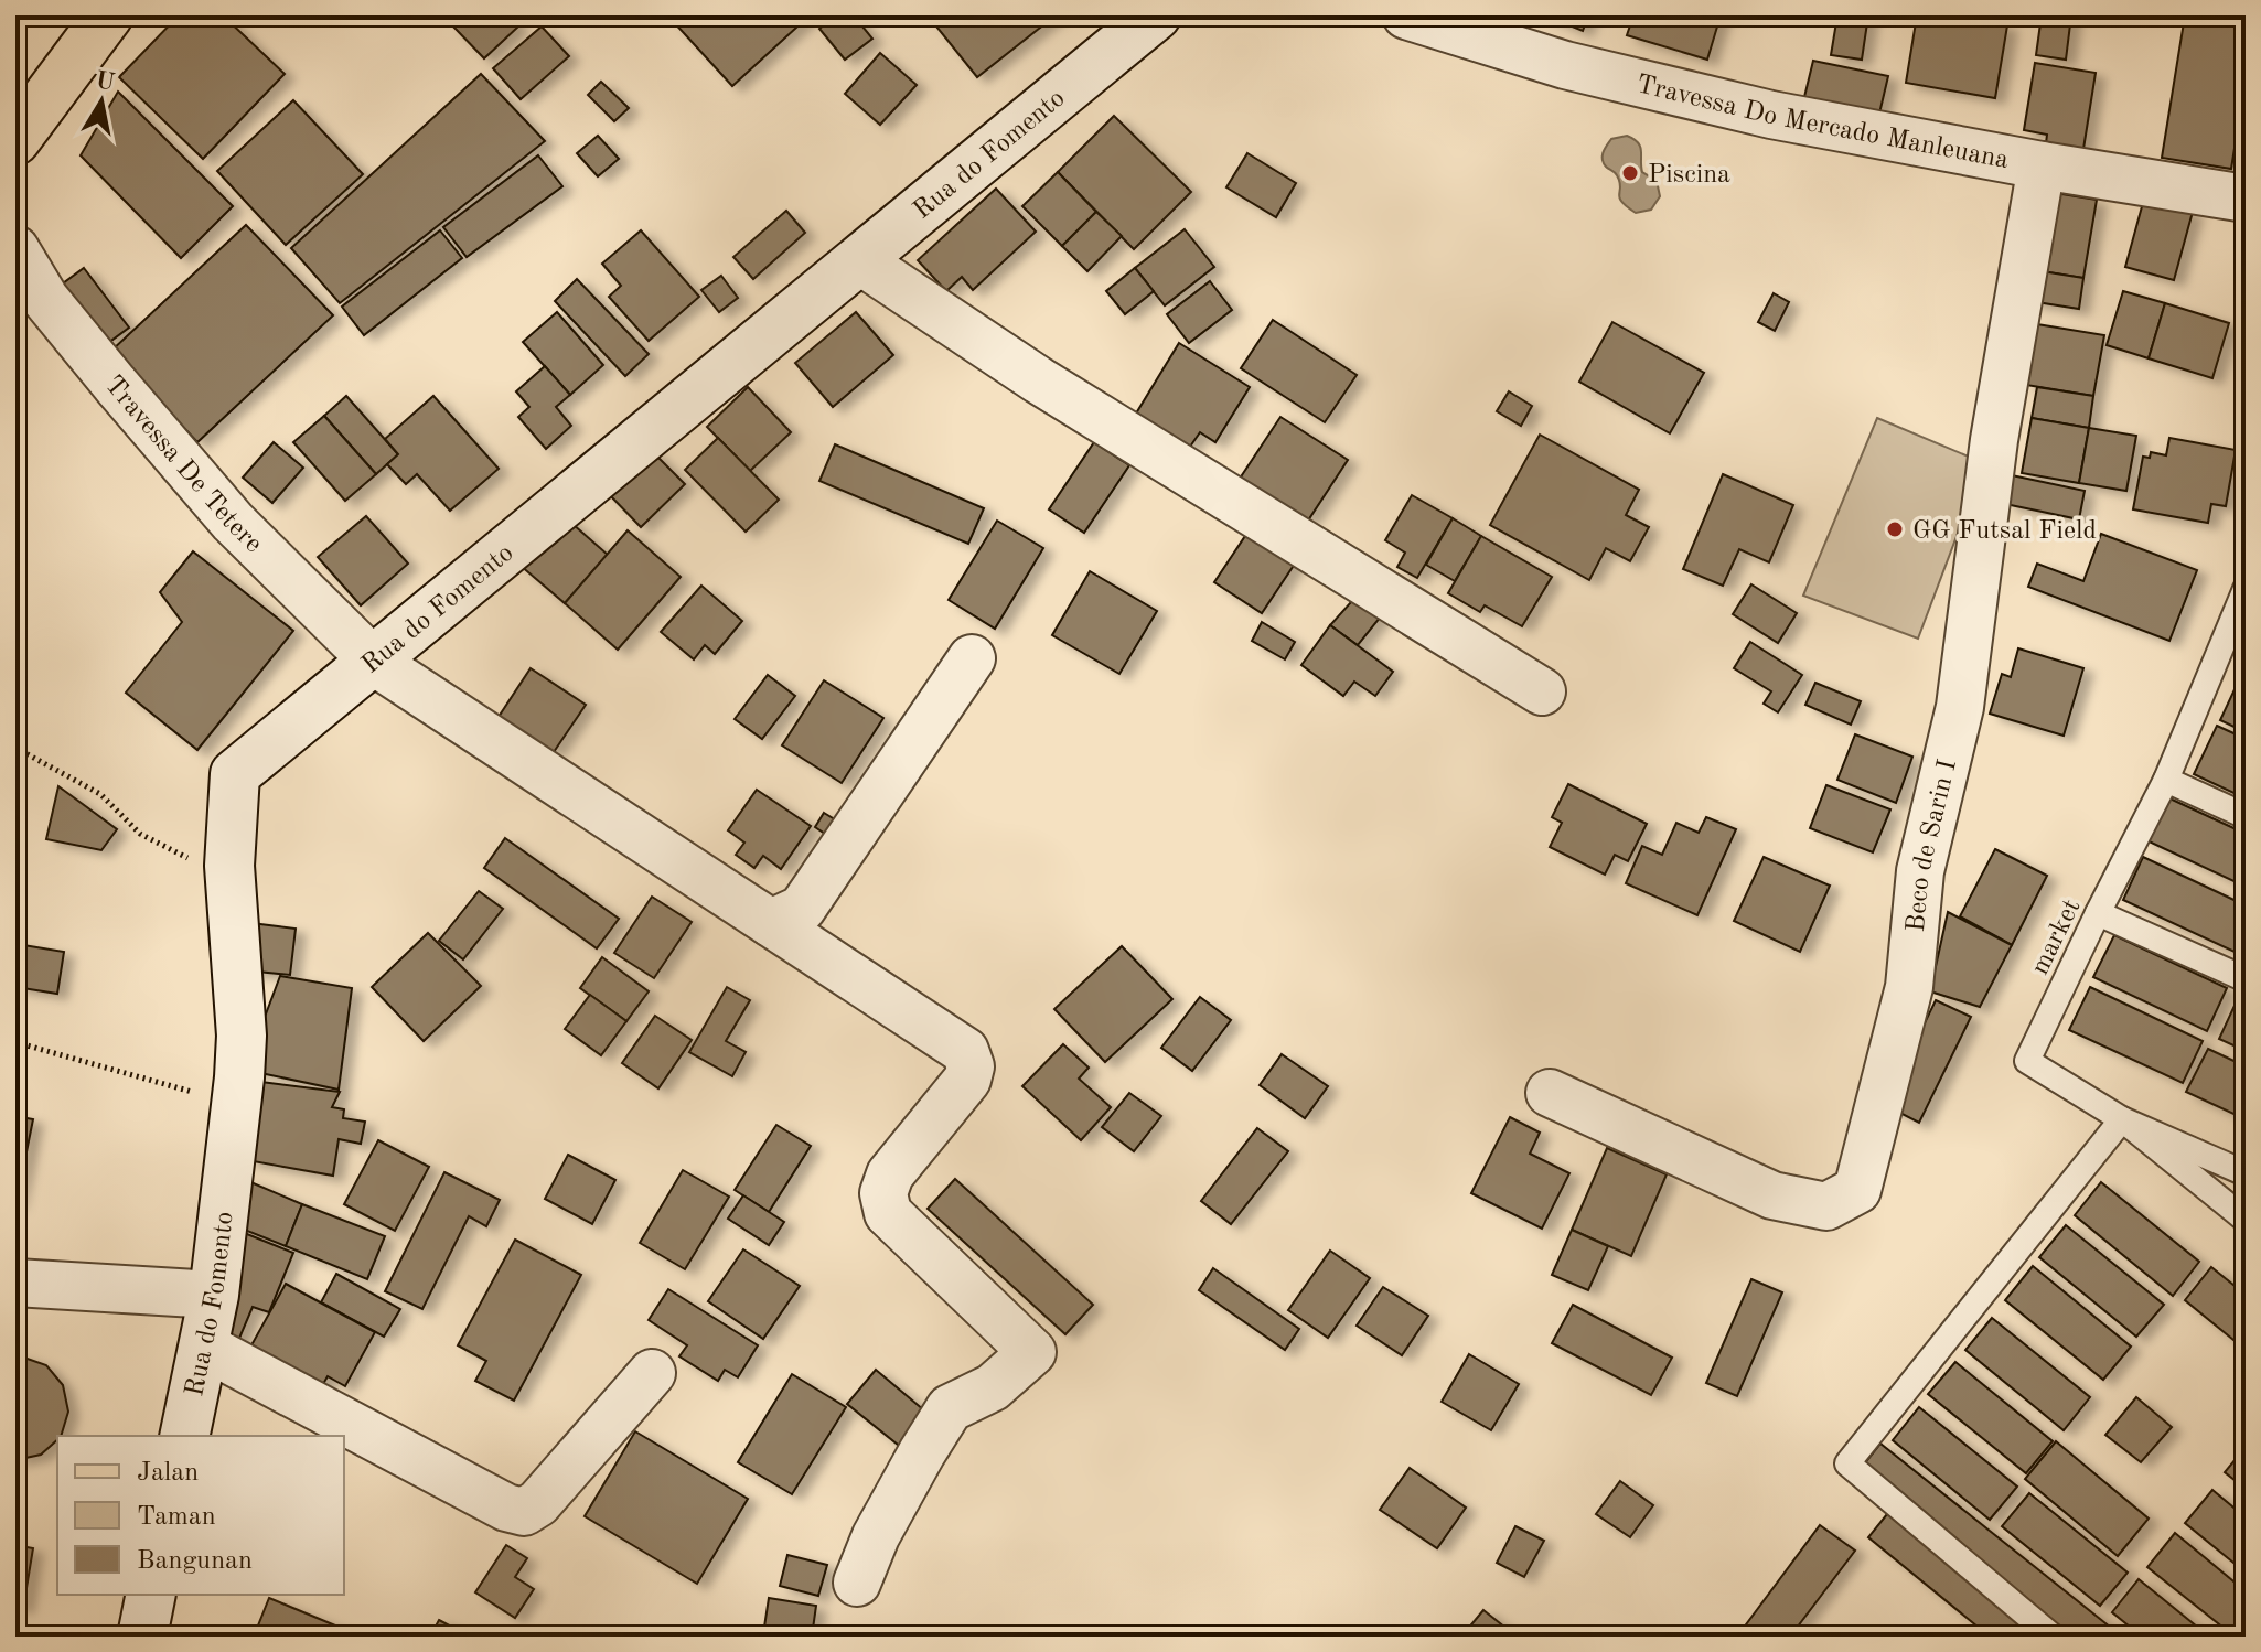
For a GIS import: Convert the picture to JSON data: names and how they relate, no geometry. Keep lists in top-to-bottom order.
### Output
{
  "streets": {
    "street": [
      "Travessa Do Mercado Manleuana",
      "Rua do Fomento",
      "Travessa De Tetere",
      "Beco de Sarin I"
    ],
    "lane": ["market"]
  },
  "crossings": [
    ["Travessa Do Mercado Manleuana", "Beco de Sarin I"],
    ["Rua do Fomento", "Travessa De Tetere"]
  ],
  "places": ["Piscina", "GG Futsal Field"],
  "legend": ["Jalan", "Taman", "Bangunan"],
  "north": "top"
}
